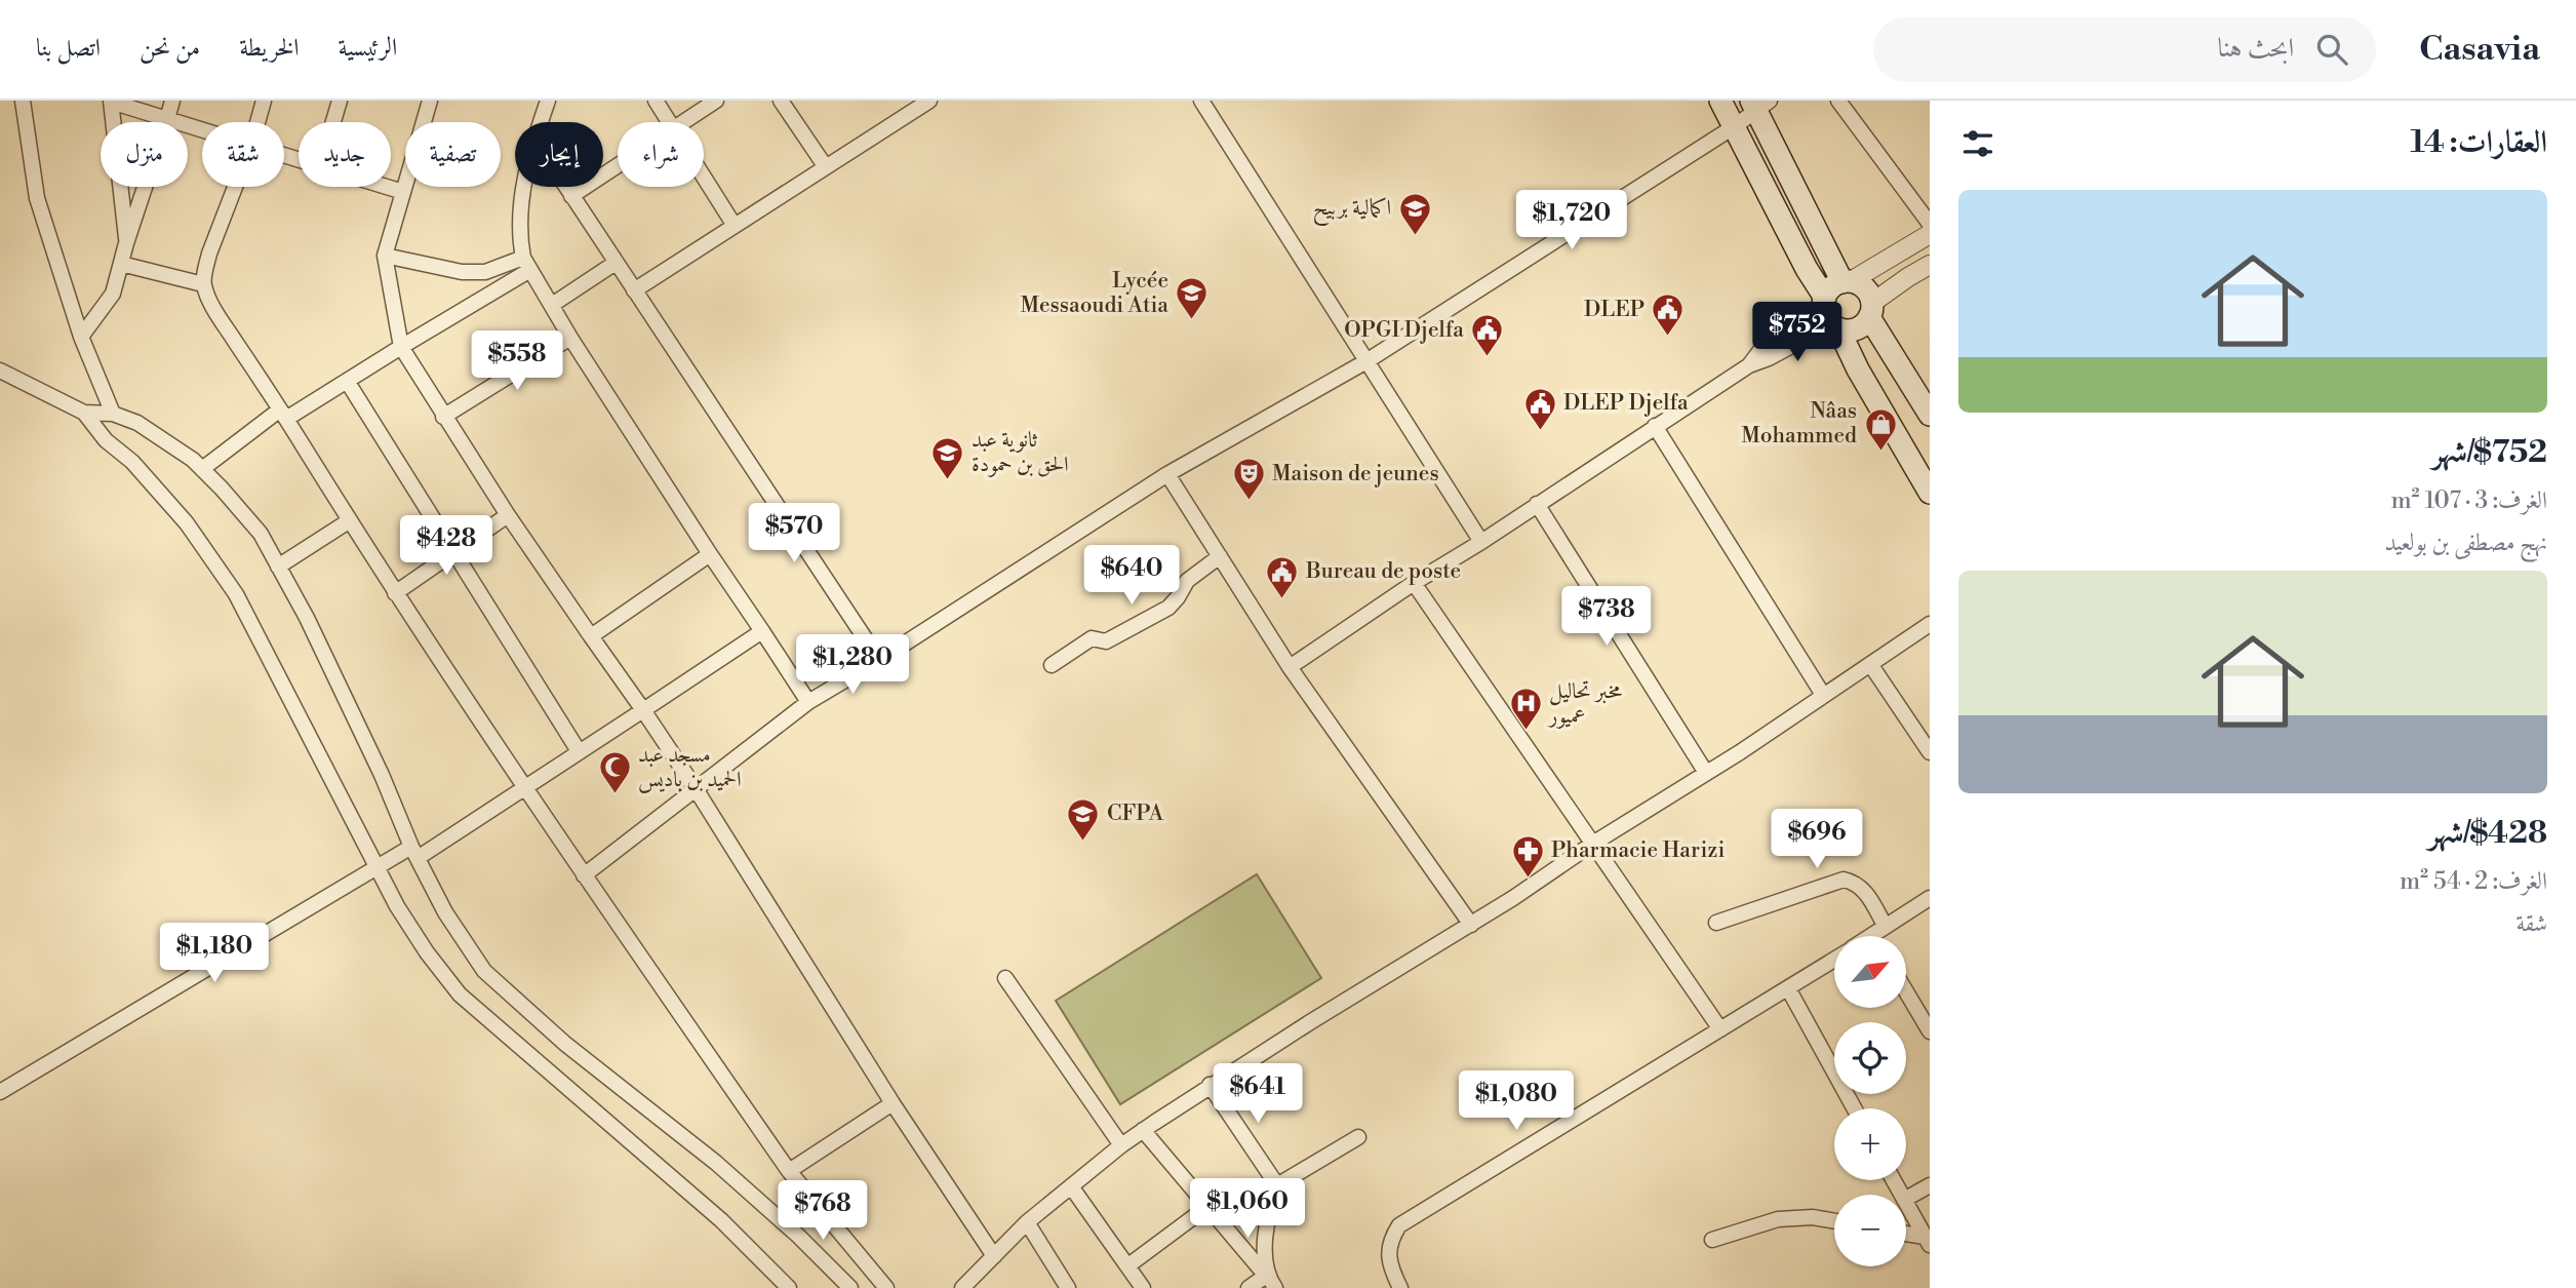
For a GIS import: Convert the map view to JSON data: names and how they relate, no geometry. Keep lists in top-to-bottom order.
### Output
{
  "places": {
    "school or university": [
      "اكمالية بربيح",
      "Lycée Messaoudi Atia",
      "ثانوية عبد الحق بن حمودة",
      "CFPA"
    ],
    "public building": [
      "DLEP",
      "OPGI Djelfa",
      "DLEP Djelfa",
      "Bureau de poste"
    ],
    "shop": ["Nâas Mohammed"],
    "theatre": ["Maison de jeunes"],
    "hospital": ["مخبر تحاليل عميور"],
    "mosque": ["مسجد عبد الحميد بن باديس"],
    "pharmacy": ["Pharmacie Harizi"]
  },
  "north": "top right",
  "page": {
    "header": "Casavia",
    "search": "ابحث هنا",
    "nav": [
      "الرئيسية",
      "الخريطة",
      "من نحن",
      "اتصل بنا"
    ],
    "heading": "العقارات: 14",
    "chip": [
      "شراء",
      "إيجار",
      "تصفية",
      "جديد",
      "شقة",
      "منزل"
    ],
    "list": [
      {
        "name": "$752/شهر",
        "note": "الغرف: 3 · 107 m² · نهج مصطفى بن بولعيد"
      },
      {
        "name": "$428/شهر",
        "note": "الغرف: 2 · 54 m² · شقة"
      }
    ],
    "price": [
      "$1,720",
      "$752",
      "$558",
      "$570",
      "$428",
      "$640",
      "$738",
      "$1,280",
      "$696",
      "$1,180",
      "$641",
      "$1,080",
      "$1,060",
      "$768"
    ],
    "map_buttons": ["+", "−"]
  }
}
